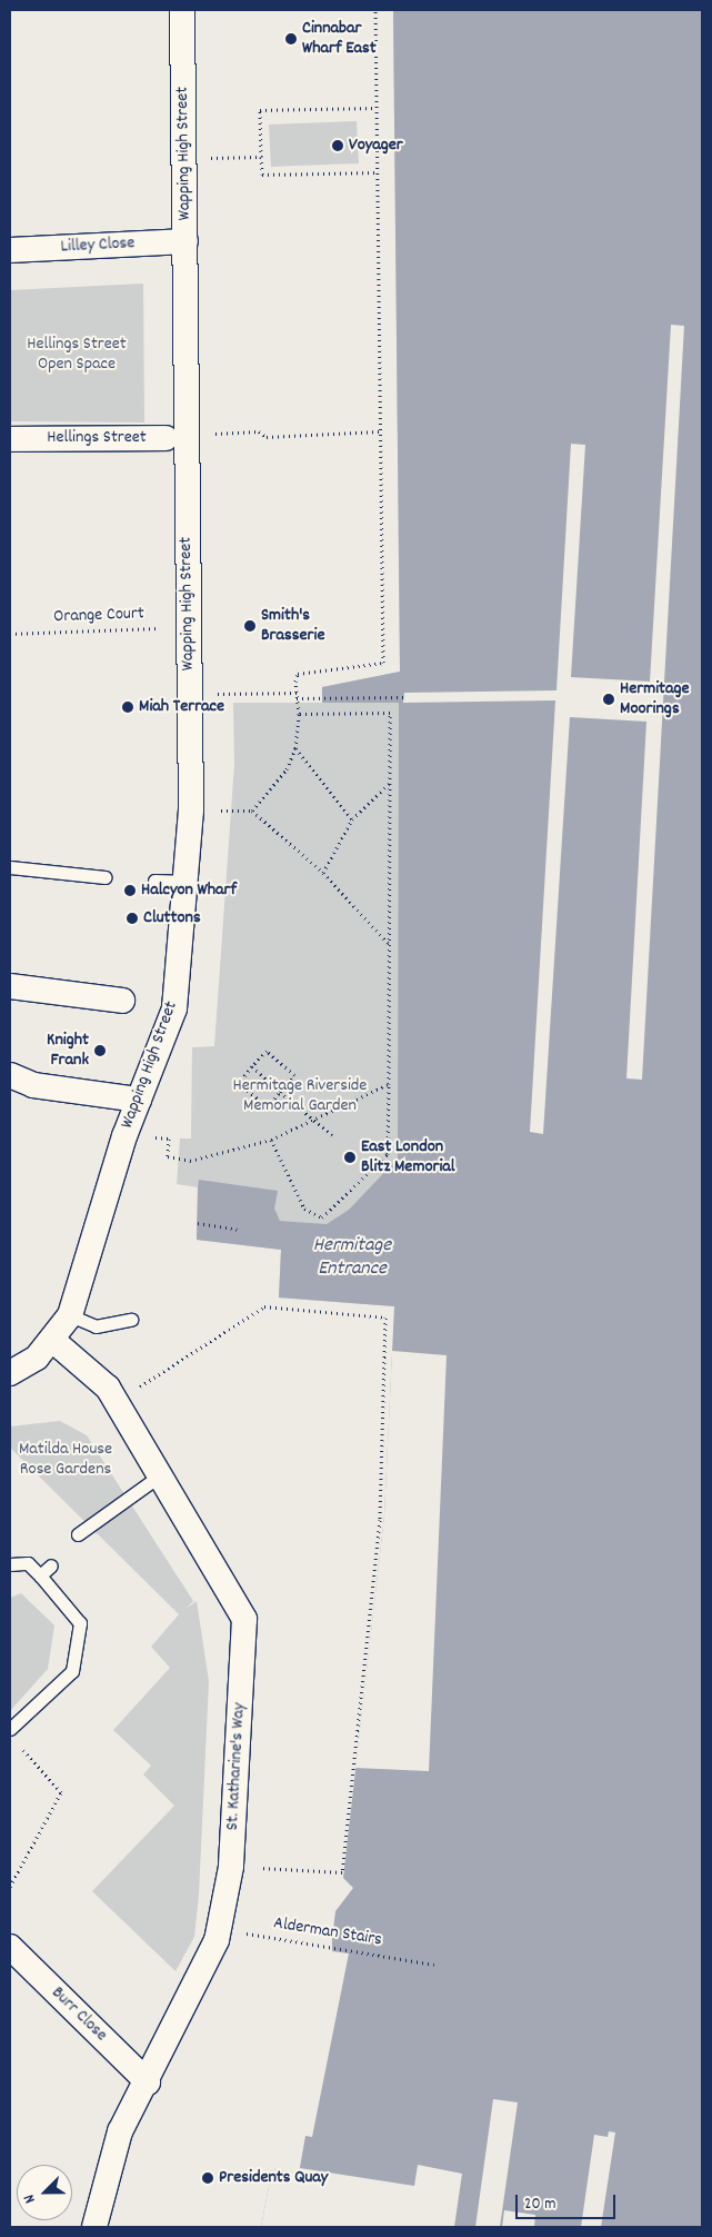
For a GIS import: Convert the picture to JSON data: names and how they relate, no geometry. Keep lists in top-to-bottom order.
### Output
{
  "streets": {
    "street": [
      "Wapping High Street",
      "Lilley Close",
      "Hellings Street",
      "St. Katharine's Way",
      "Burr Close"
    ],
    "path": ["Orange Court", "Alderman Stairs"]
  },
  "crossings": [
    ["Wapping High Street", "Lilley Close"],
    ["Wapping High Street", "Hellings Street"],
    ["Wapping High Street", "Orange Court"],
    ["Wapping High Street", "St. Katharine's Way"],
    ["St. Katharine's Way", "Alderman Stairs"],
    ["St. Katharine's Way", "Burr Close"]
  ],
  "water": ["Hermitage Entrance"],
  "parks": ["Hellings Street Open Space", "Hermitage Riverside Memorial Garden", "Matilda House Rose Gardens"],
  "places": [
    "Cinnabar Wharf East",
    "Voyager",
    "Smith's Brasserie",
    "Hermitage Moorings",
    "Miah Terrace",
    "Halcyon Wharf",
    "Cluttons",
    "Knight Frank",
    "East London Blitz Memorial",
    "Presidents Quay"
  ],
  "scale_bar": "20 m",
  "north": "bottom left"
}
